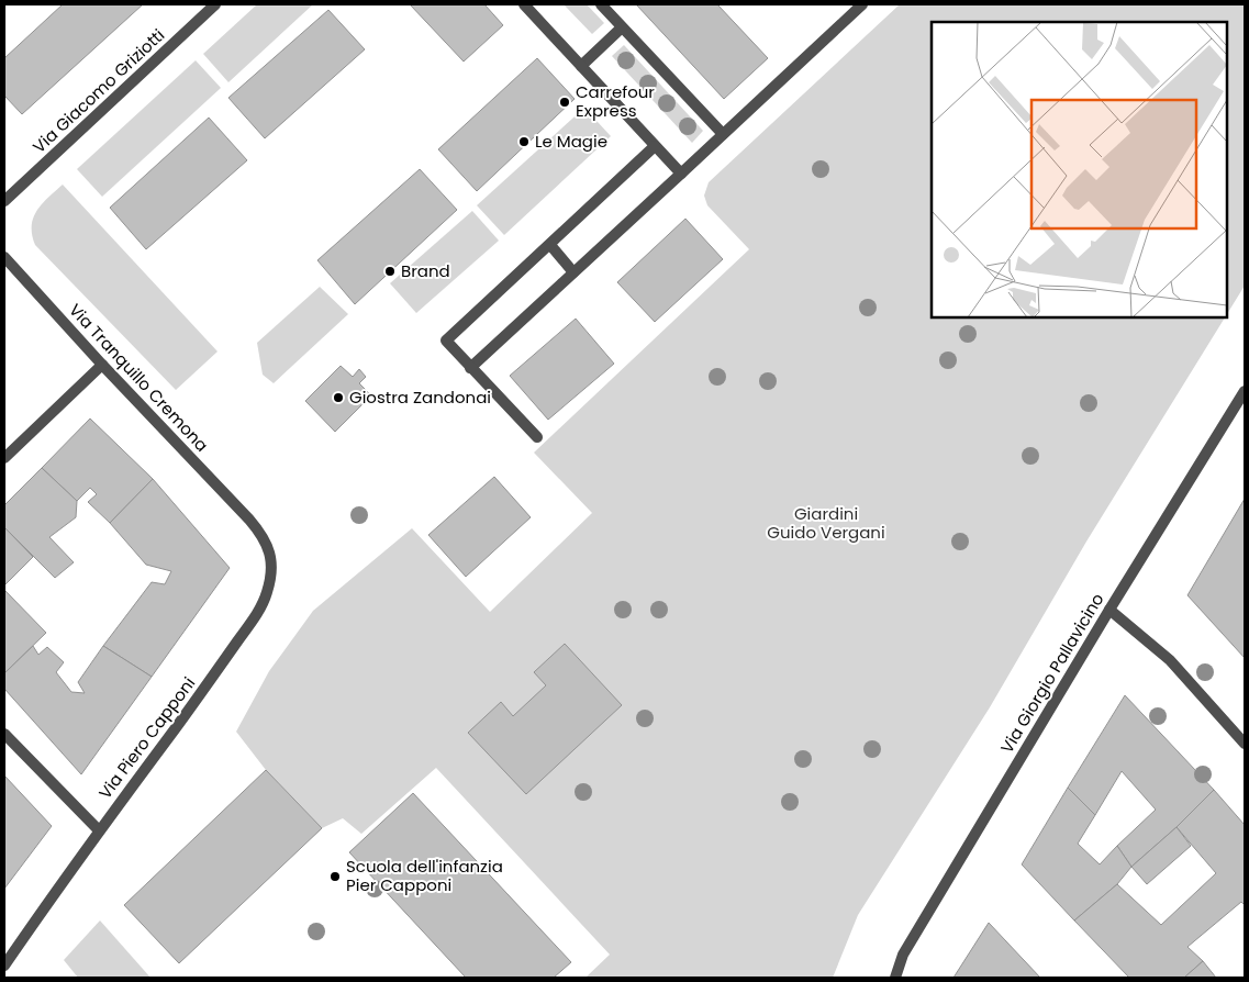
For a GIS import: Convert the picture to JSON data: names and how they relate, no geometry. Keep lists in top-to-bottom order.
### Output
{
  "streets": {
    "street": [
      "Via Giacomo Griziotti",
      "Via Tranquillo Cremona",
      "Via Giorgio Pallavicino",
      "Via Piero Capponi"
    ]
  },
  "crossings": [
    ["Via Tranquillo Cremona", "Via Piero Capponi"]
  ],
  "parks": ["Giardini Guido Vergani"],
  "places": [
    "Carrefour Express",
    "Le Magie",
    "Brand",
    "Giostra Zandonai",
    "Scuola dell'infanzia Pier Capponi"
  ]
}
